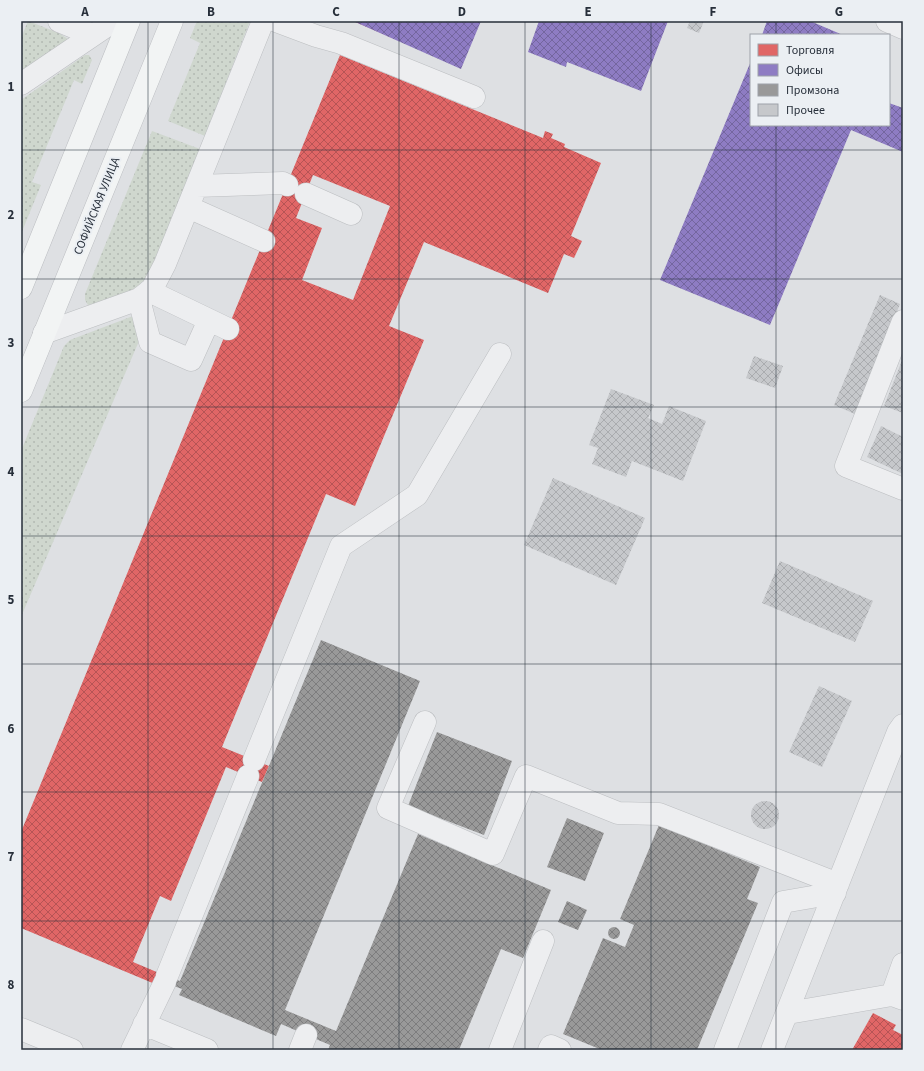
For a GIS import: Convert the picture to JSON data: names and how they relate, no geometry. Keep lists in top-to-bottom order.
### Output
{
  "streets": {
    "main road": ["СОФИЙСКАЯ УЛИЦА"]
  },
  "legend": [
    "Торговля",
    "Офисы",
    "Промзона",
    "Прочее"
  ],
  "grid": {
    "columns": [
      "A",
      "B",
      "C",
      "D",
      "E",
      "F",
      "G"
    ],
    "rows": [
      "1",
      "2",
      "3",
      "4",
      "5",
      "6",
      "7",
      "8"
    ]
  }
}
